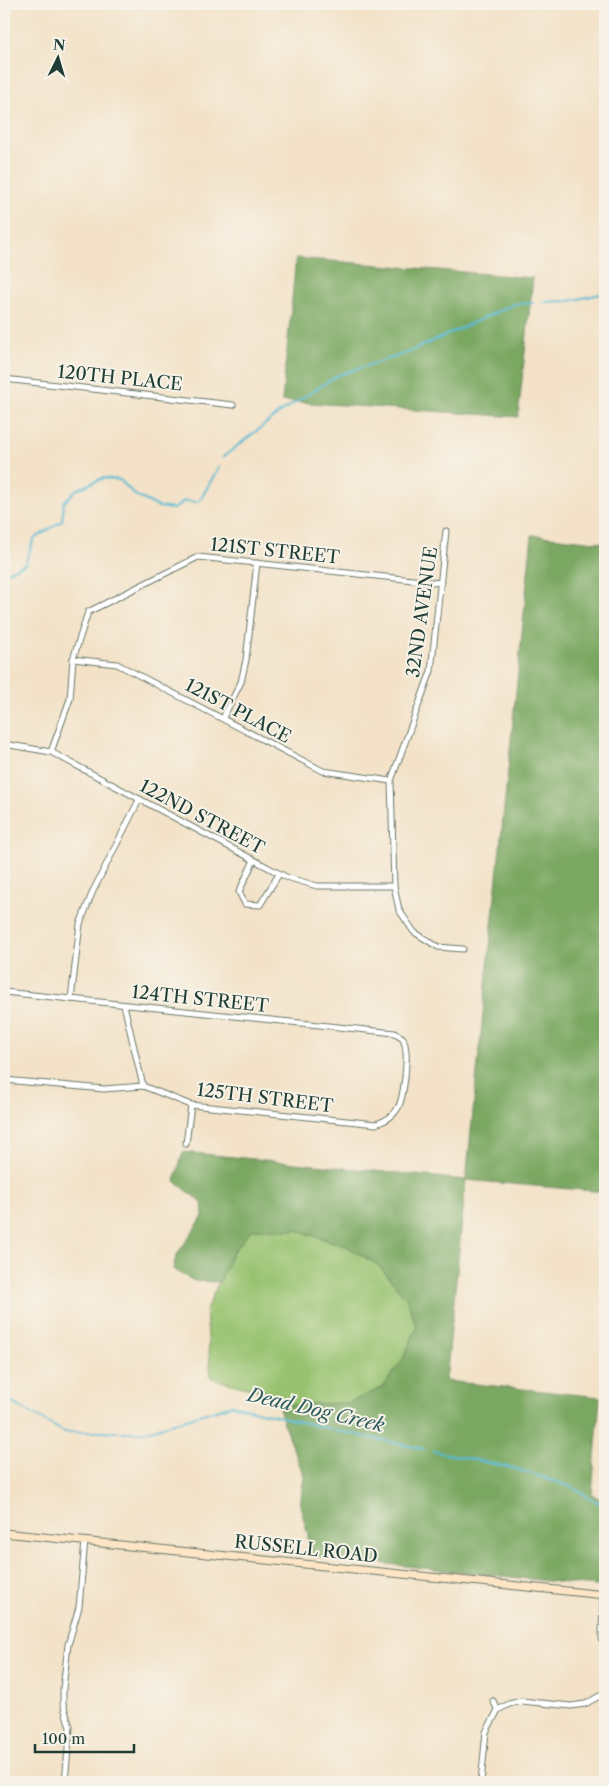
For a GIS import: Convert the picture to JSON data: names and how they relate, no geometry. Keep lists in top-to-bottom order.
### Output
{
  "streets": {
    "street": [
      "120TH PLACE",
      "121ST STREET",
      "32ND AVENUE",
      "121ST PLACE",
      "122ND STREET",
      "124TH STREET",
      "125TH STREET",
      "RUSSELL ROAD"
    ]
  },
  "crossings": [
    ["121ST STREET", "32ND AVENUE"],
    ["121ST STREET", "121ST PLACE"],
    ["32ND AVENUE", "121ST PLACE"],
    ["32ND AVENUE", "122ND STREET"],
    ["124TH STREET", "125TH STREET"]
  ],
  "water": ["Dead Dog Creek"],
  "scale_bar": "100 m",
  "north": "top"
}
